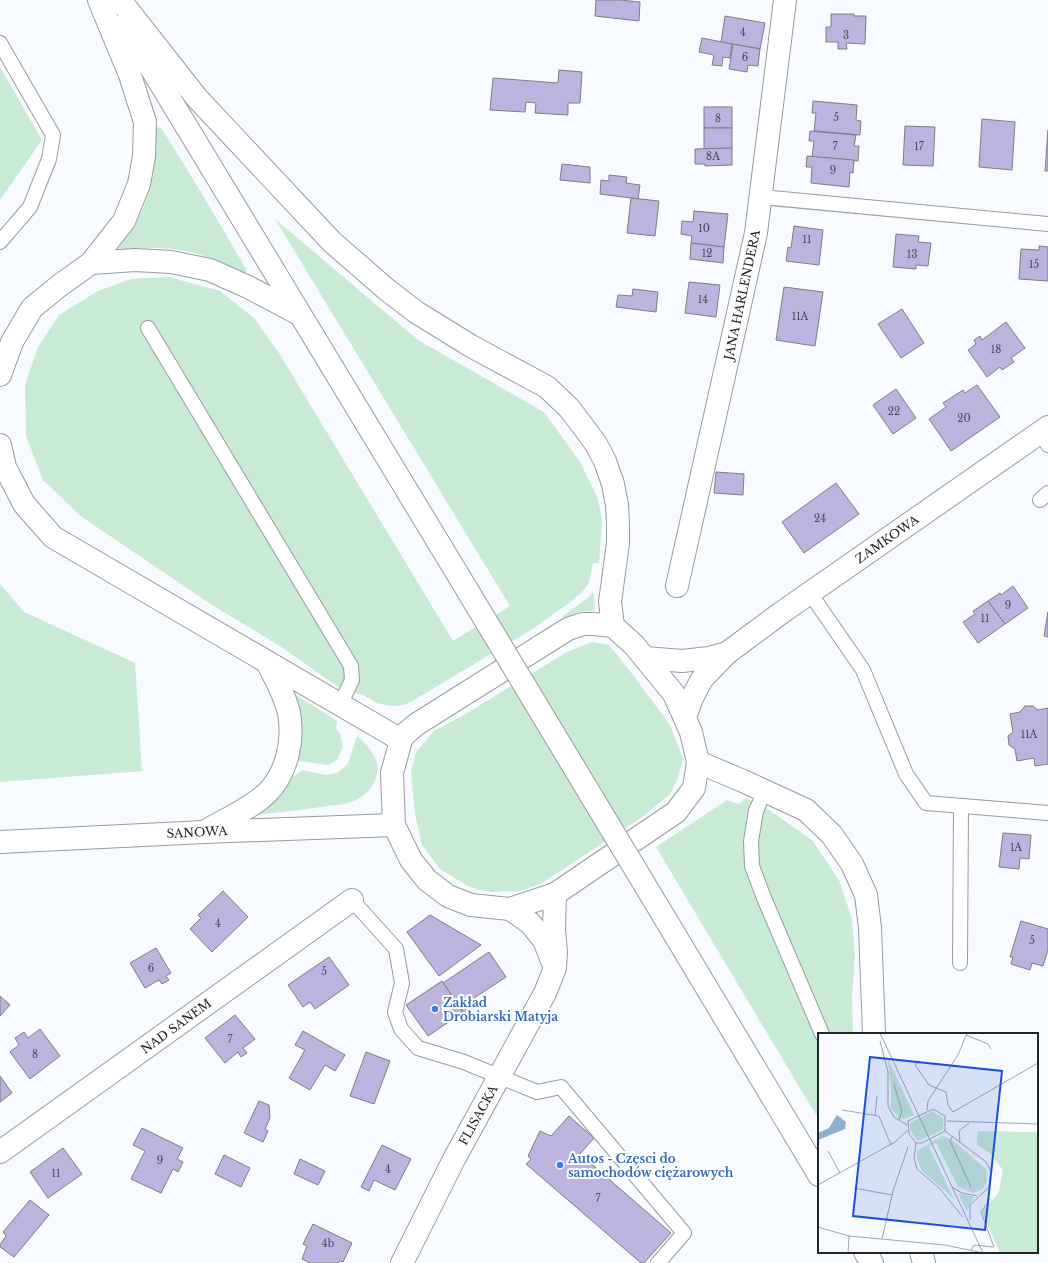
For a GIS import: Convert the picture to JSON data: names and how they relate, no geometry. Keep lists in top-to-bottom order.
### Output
{
  "streets": {
    "main road": [
      "JANA HARLENDERA",
      "ZAMKOWA",
      "SANOWA",
      "NAD SANEM",
      "FLISACKA"
    ]
  },
  "places": ["Zakład Drobiarski Matyja", "Autos - Częsci do samochodów ciężarowych"],
  "house_numbers": [
    "4",
    "3",
    "6",
    "5",
    "8",
    "7",
    "17",
    "8A",
    "9",
    "10",
    "11",
    "12",
    "13",
    "15",
    "14",
    "11A",
    "18",
    "22",
    "20",
    "24",
    "9",
    "11",
    "11A",
    "1A",
    "4",
    "5",
    "6",
    "5",
    "7",
    "8",
    "9",
    "4",
    "11",
    "7",
    "4b"
  ]
}
